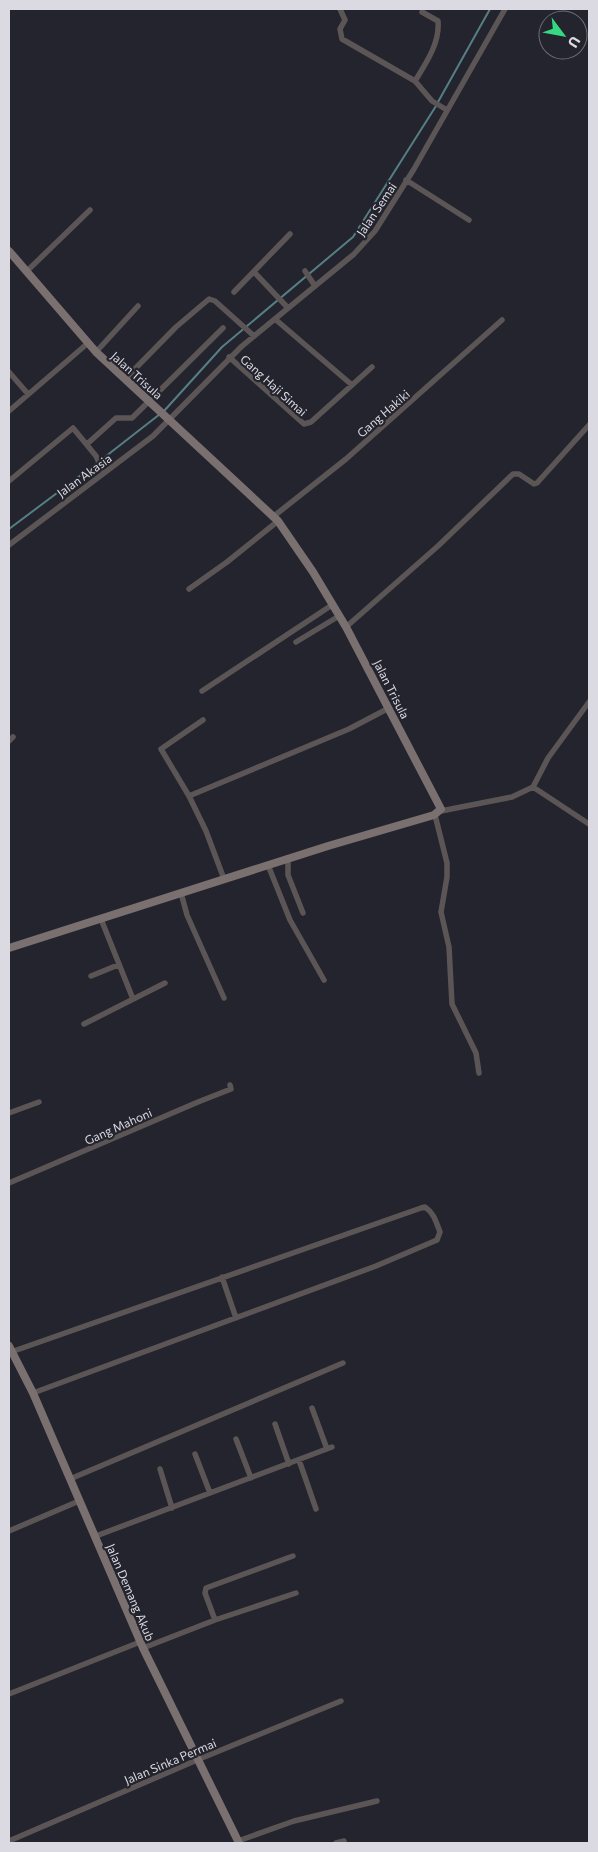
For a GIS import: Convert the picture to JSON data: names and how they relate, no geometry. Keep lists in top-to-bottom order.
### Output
{
  "streets": {
    "street": [
      "Jalan Semai",
      "Jalan Trisula",
      "Gang Haji Simai",
      "Gang Hakiki",
      "Jalan Akasia",
      "Gang Mahoni",
      "Jalan Demang Akub",
      "Jalan Sinka Permai"
    ]
  },
  "crossings": [
    ["Jalan Semai", "Jalan Trisula"],
    ["Jalan Semai", "Gang Haji Simai"],
    ["Jalan Semai", "Jalan Akasia"],
    ["Jalan Trisula", "Gang Hakiki"],
    ["Jalan Trisula", "Jalan Akasia"],
    ["Jalan Demang Akub", "Jalan Sinka Permai"]
  ],
  "north": "bottom right"
}
